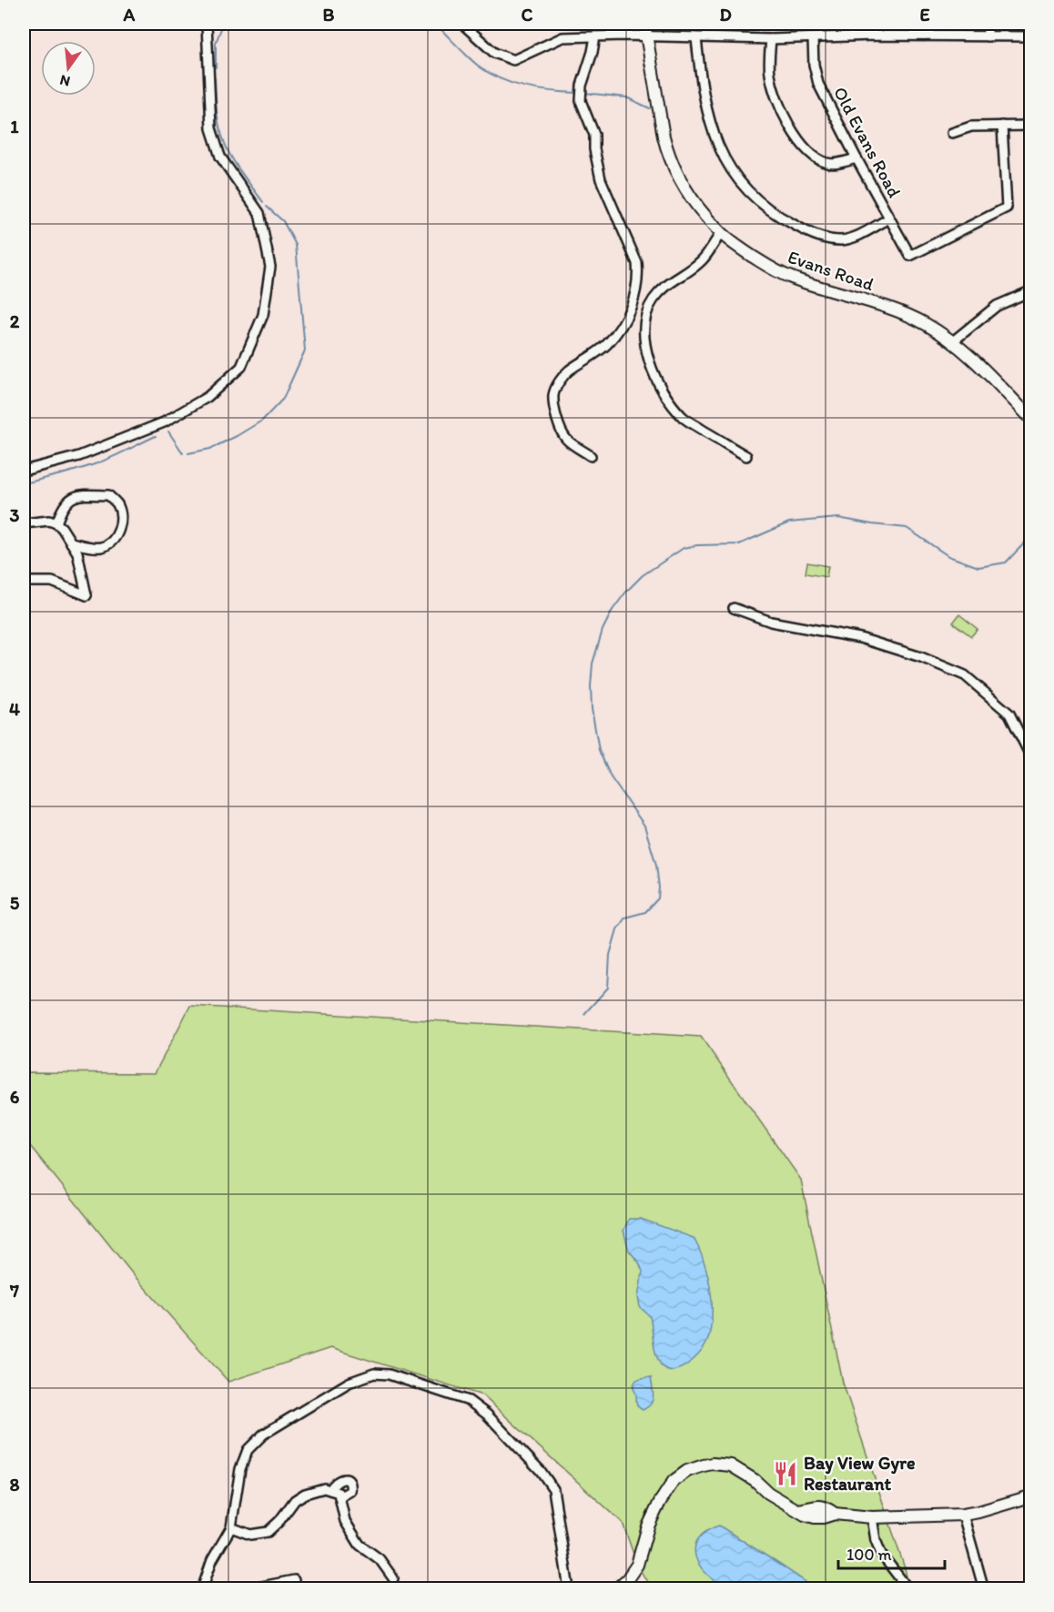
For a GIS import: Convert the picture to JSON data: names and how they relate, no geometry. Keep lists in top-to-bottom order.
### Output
{
  "streets": {
    "street": ["Old Evans Road", "Evans Road"]
  },
  "places": {
    "restaurant": ["Bay View Gyre Restaurant"]
  },
  "scale_bar": "100 m",
  "north": "bottom",
  "grid": {
    "columns": [
      "A",
      "B",
      "C",
      "D",
      "E"
    ],
    "rows": [
      "1",
      "2",
      "3",
      "4",
      "5",
      "6",
      "7",
      "8"
    ]
  }
}
